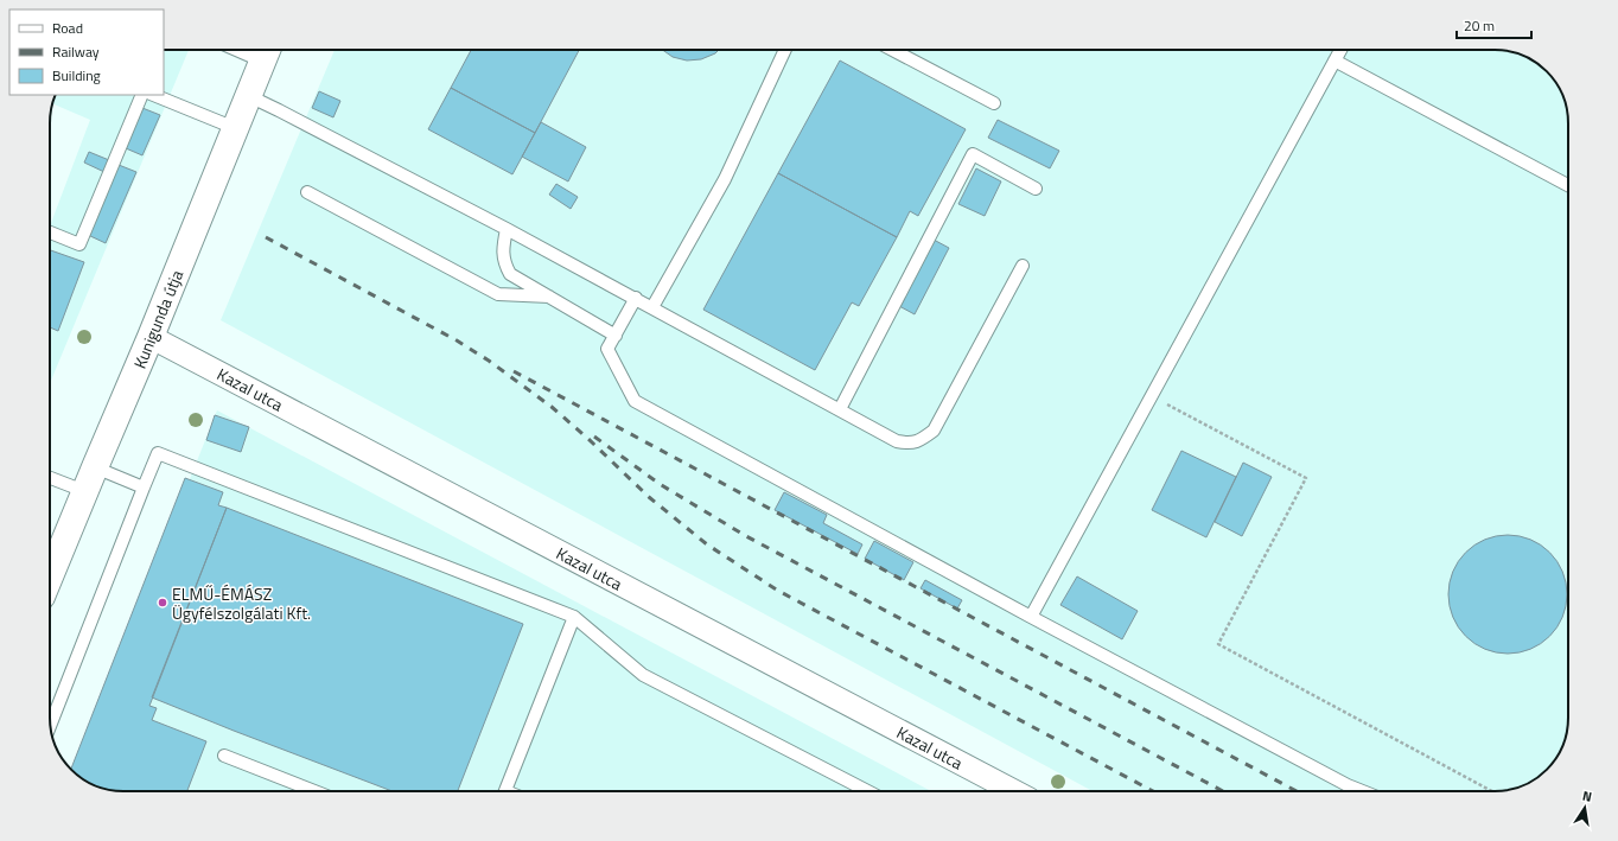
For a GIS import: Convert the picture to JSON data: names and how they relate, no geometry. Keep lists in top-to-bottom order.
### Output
{
  "streets": {
    "street": ["Kunigunda útja", "Kazal utca"]
  },
  "crossings": [
    ["Kunigunda útja", "Kazal utca"]
  ],
  "places": ["ELMŰ-ÉMÁSZ Ügyfélszolgálati Kft."],
  "legend": ["Road", "Railway", "Building"],
  "scale_bar": "20 m",
  "north": "top"
}
